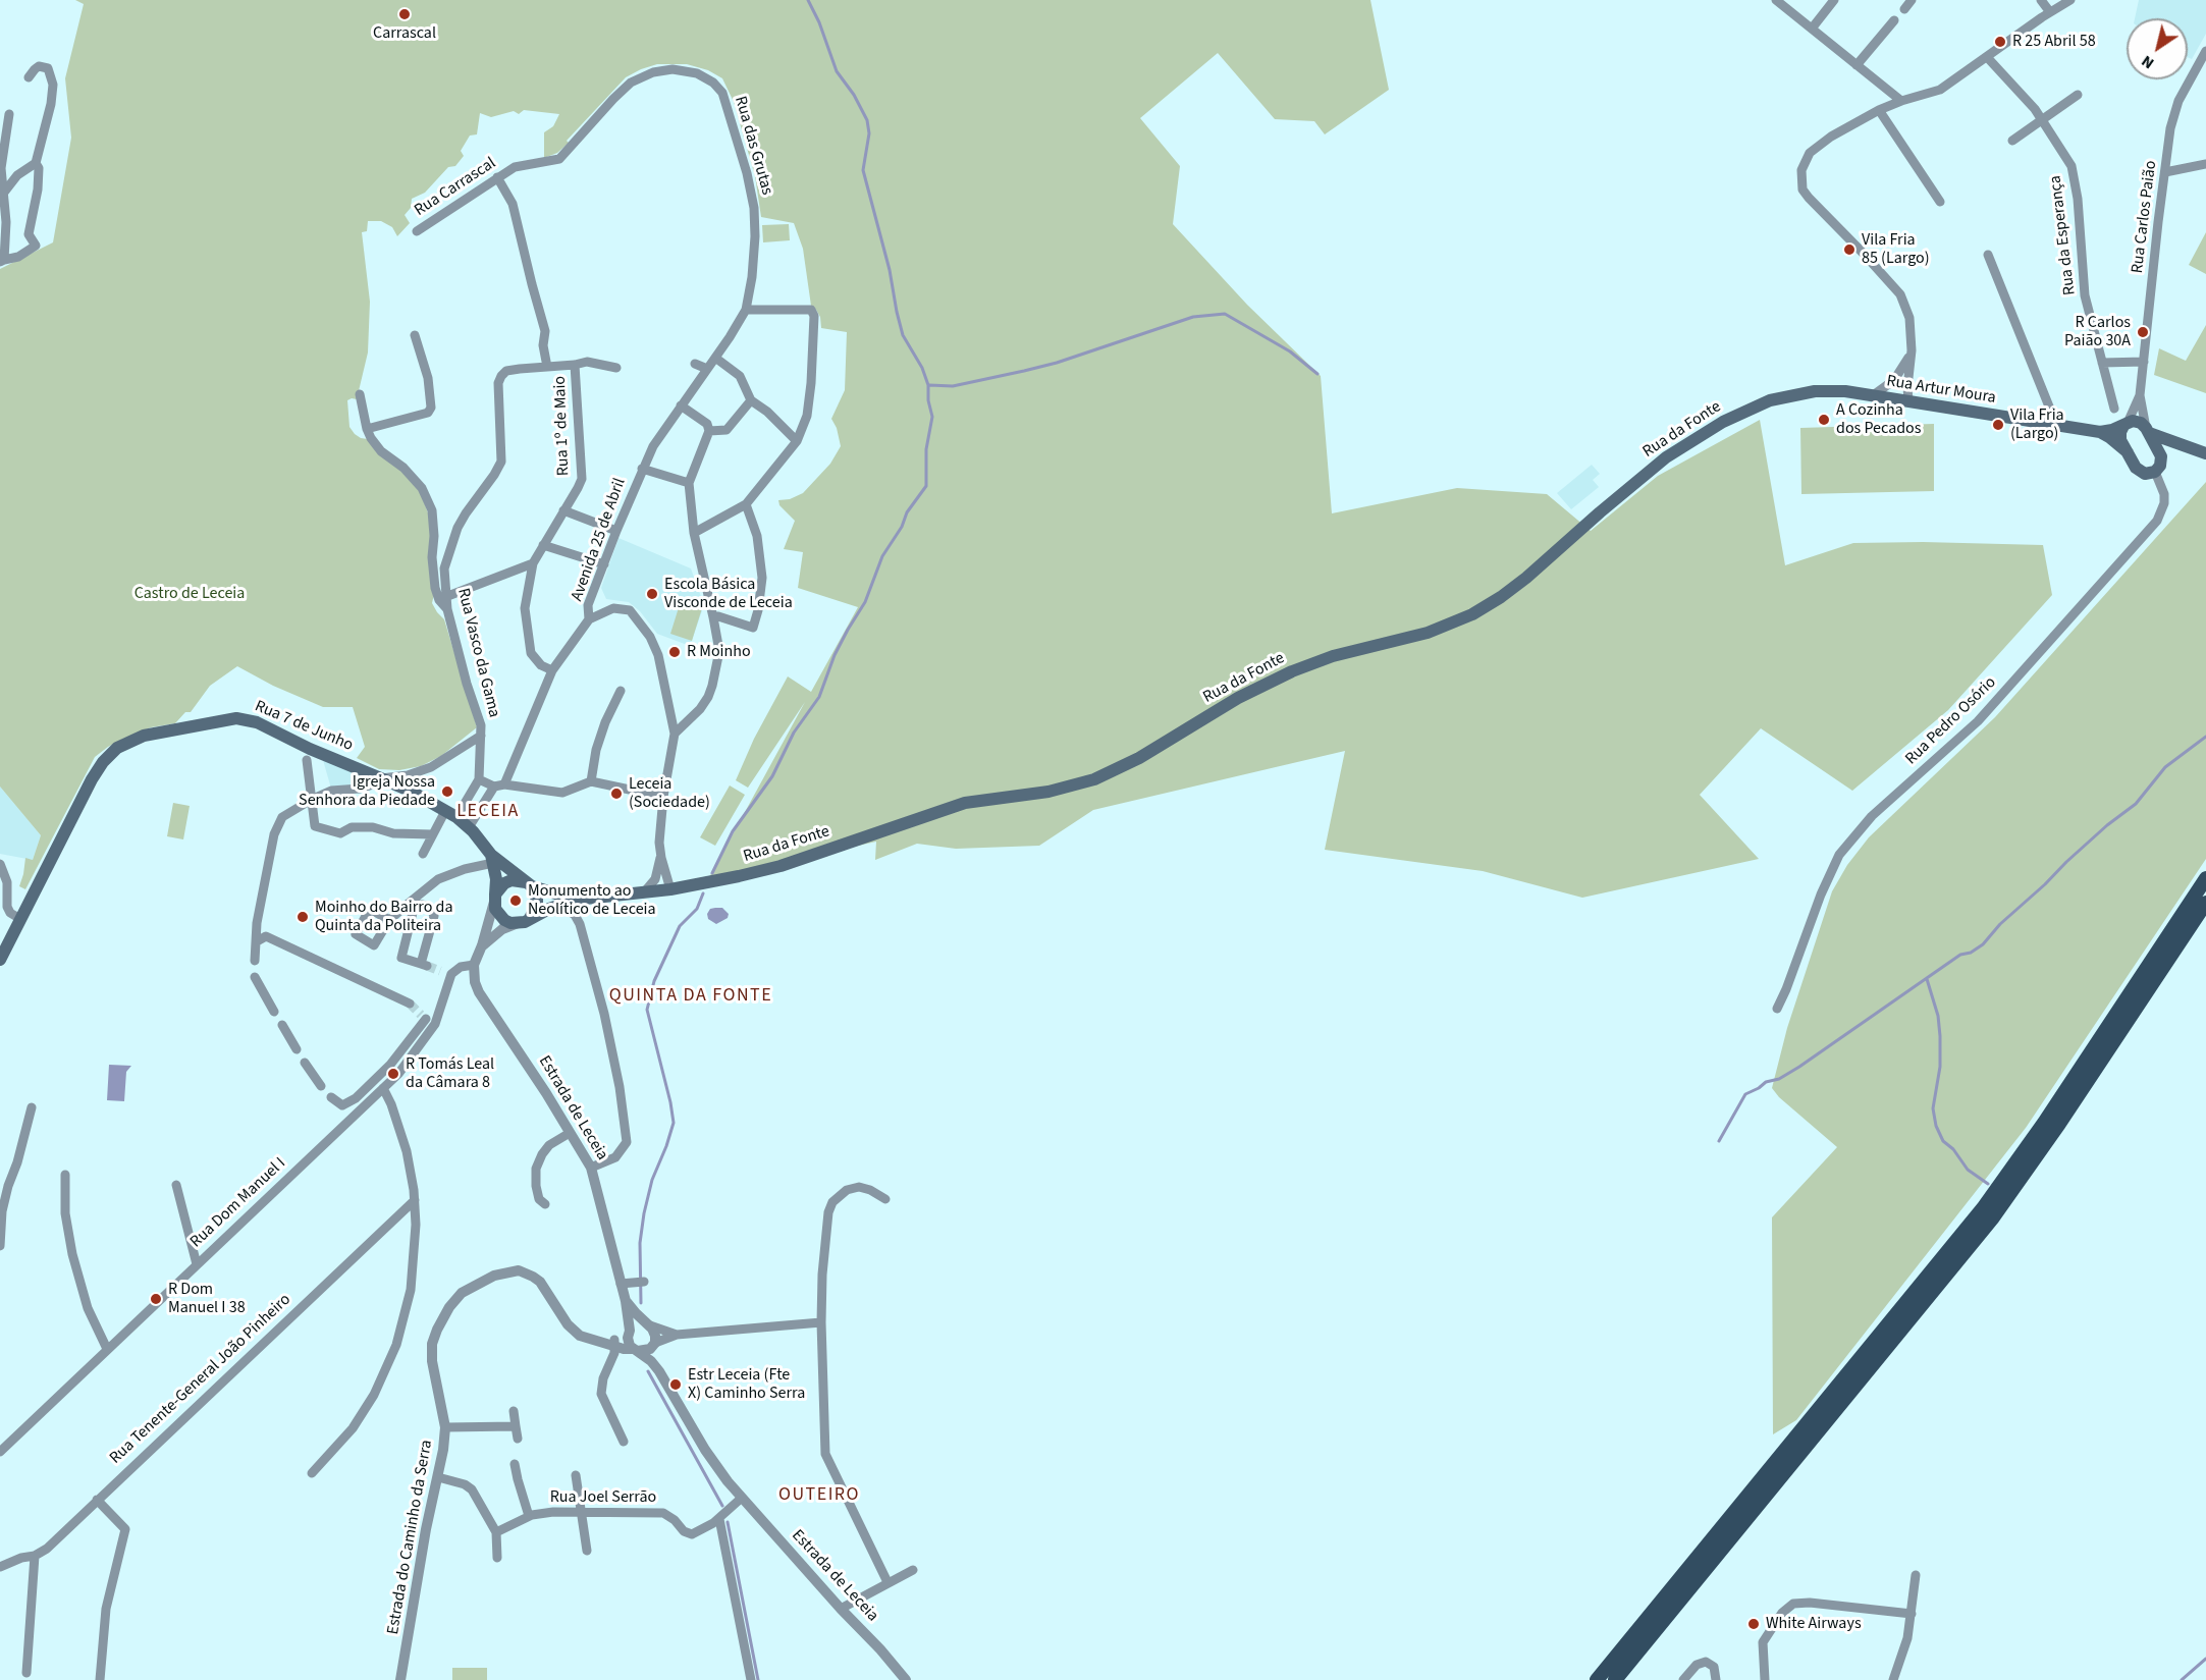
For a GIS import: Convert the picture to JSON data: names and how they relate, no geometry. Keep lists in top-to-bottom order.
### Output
{
  "streets": {
    "main road": ["Rua Artur Moura", "Rua da Fonte", "Rua 7 de Junho"],
    "street": [
      "Rua das Grutas",
      "Rua Carrascal",
      "Rua Carlos Paião",
      "Rua da Esperança",
      "Rua 1º de Maio",
      "Avenida 25 de Abril",
      "Rua Vasco da Gama",
      "Rua Pedro Osório",
      "Estrada de Leceia",
      "Rua Dom Manuel I",
      "Rua Tenente-General João Pinheiro",
      "Rua Joel Serrão",
      "Estrada do Caminho da Serra"
    ]
  },
  "crossings": [
    ["Rua das Grutas", "Rua Carrascal"],
    ["Rua das Grutas", "Avenida 25 de Abril"],
    ["Rua Artur Moura", "Rua da Fonte"],
    ["Rua 1º de Maio", "Avenida 25 de Abril"],
    ["Rua 1º de Maio", "Rua Vasco da Gama"],
    ["Estrada de Leceia", "Rua Joel Serrão"],
    ["Estrada de Leceia", "Estrada do Caminho da Serra"]
  ],
  "districts": ["LECEIA", "QUINTA DA FONTE", "OUTEIRO"],
  "parks": ["Castro de Leceia"],
  "places": [
    "Carrascal",
    "R 25 Abril 58",
    "Vila Fria 85 (Largo)",
    "R Carlos Paião 30A",
    "A Cozinha dos Pecados",
    "Vila Fria (Largo)",
    "Escola Básica Visconde de Leceia",
    "R Moinho",
    "Igreja Nossa Senhora da Piedade",
    "Leceia (Sociedade)",
    "Monumento ao Neolítico de Leceia",
    "Moinho do Bairro da Quinta da Politeira",
    "R Tomás Leal da Câmara 8",
    "R Dom Manuel I 38",
    "Estr Leceia (Fte X) Caminho Serra",
    "White Airways"
  ],
  "north": "bottom left"
}
